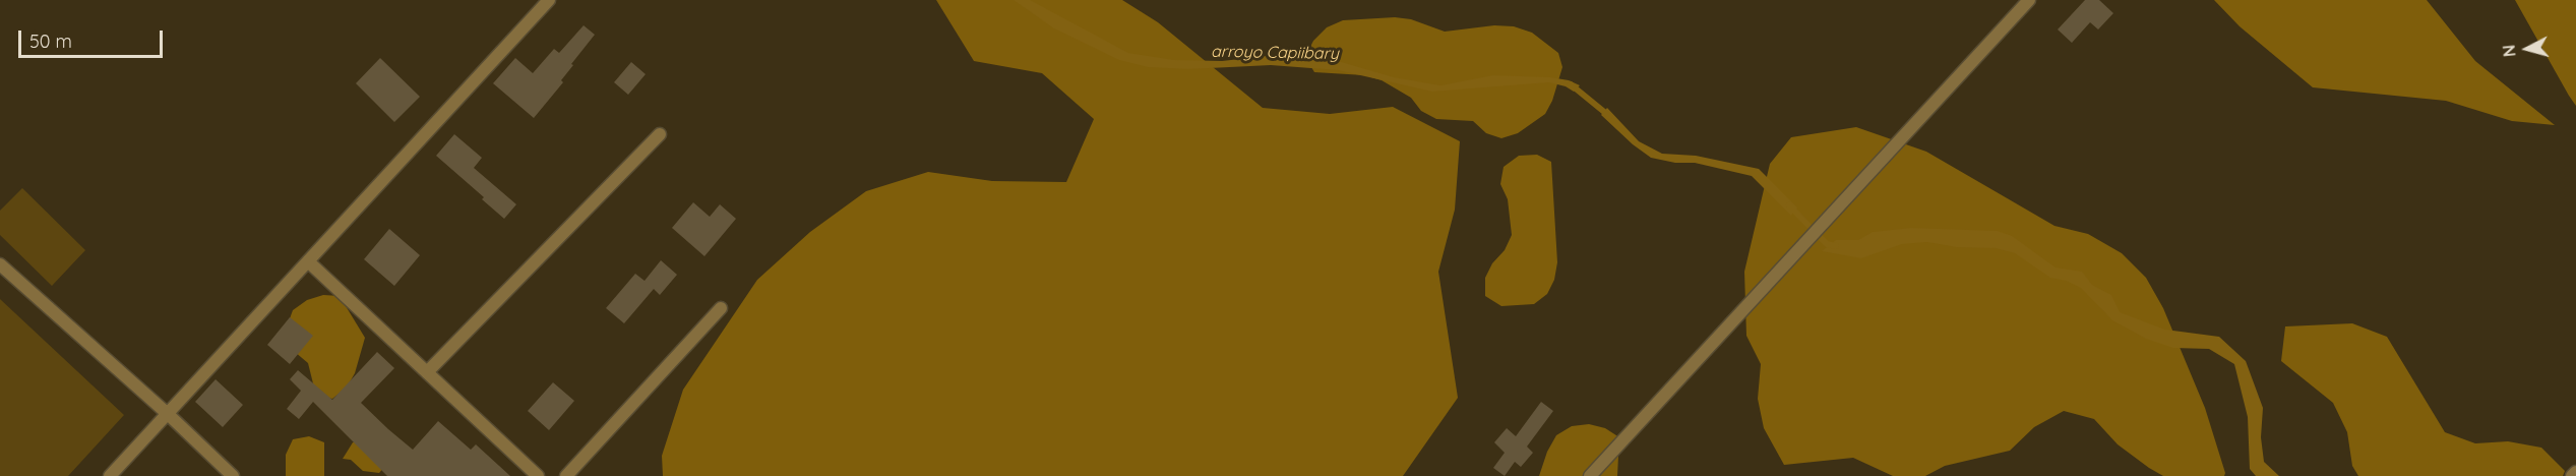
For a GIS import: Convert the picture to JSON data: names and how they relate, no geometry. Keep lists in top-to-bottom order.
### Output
{
  "water": ["arroyo Capiibary"],
  "scale_bar": "50 m",
  "north": "left"
}
